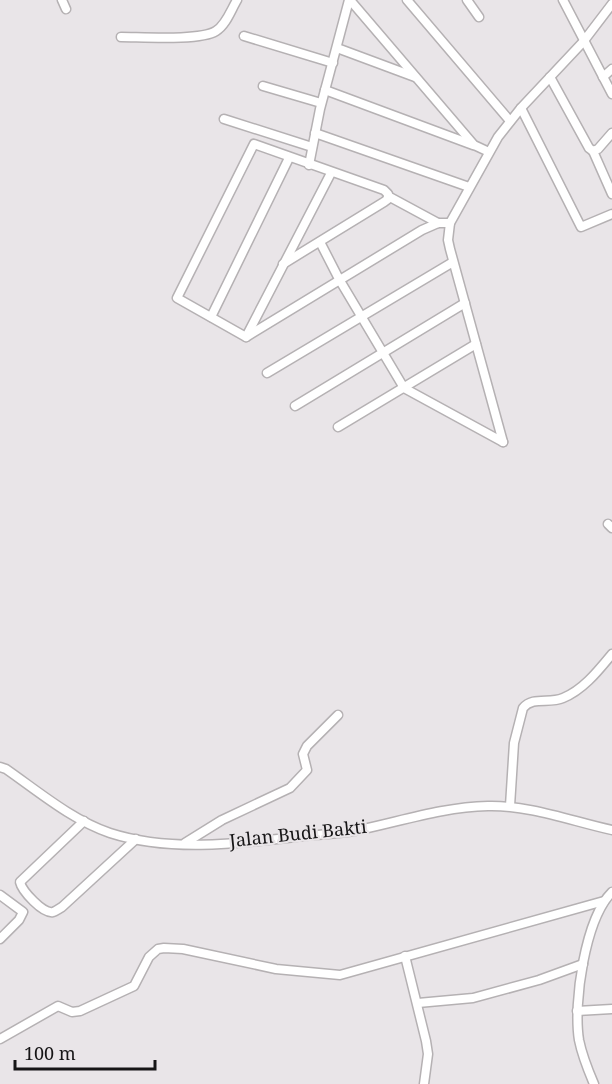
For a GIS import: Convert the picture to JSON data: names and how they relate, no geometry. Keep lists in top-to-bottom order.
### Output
{
  "streets": {
    "street": ["Jalan Budi Bakti"]
  },
  "scale_bar": "100 m"
}
